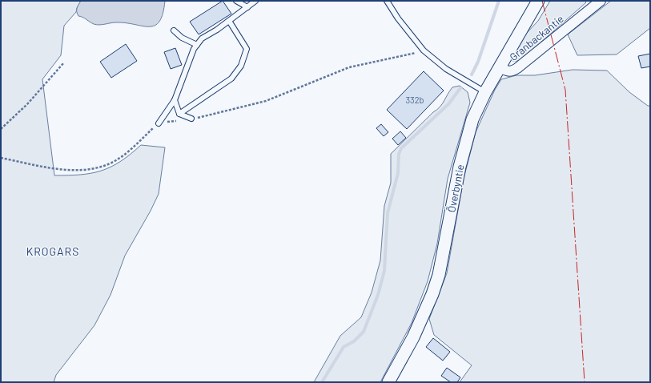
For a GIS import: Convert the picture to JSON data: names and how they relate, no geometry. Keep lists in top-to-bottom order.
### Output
{
  "streets": {
    "street": ["Granbackantie", "Överbyntie"]
  },
  "crossings": [
    ["Granbackantie", "Överbyntie"]
  ],
  "districts": ["KROGARS"],
  "house_numbers": ["332b"]
}
